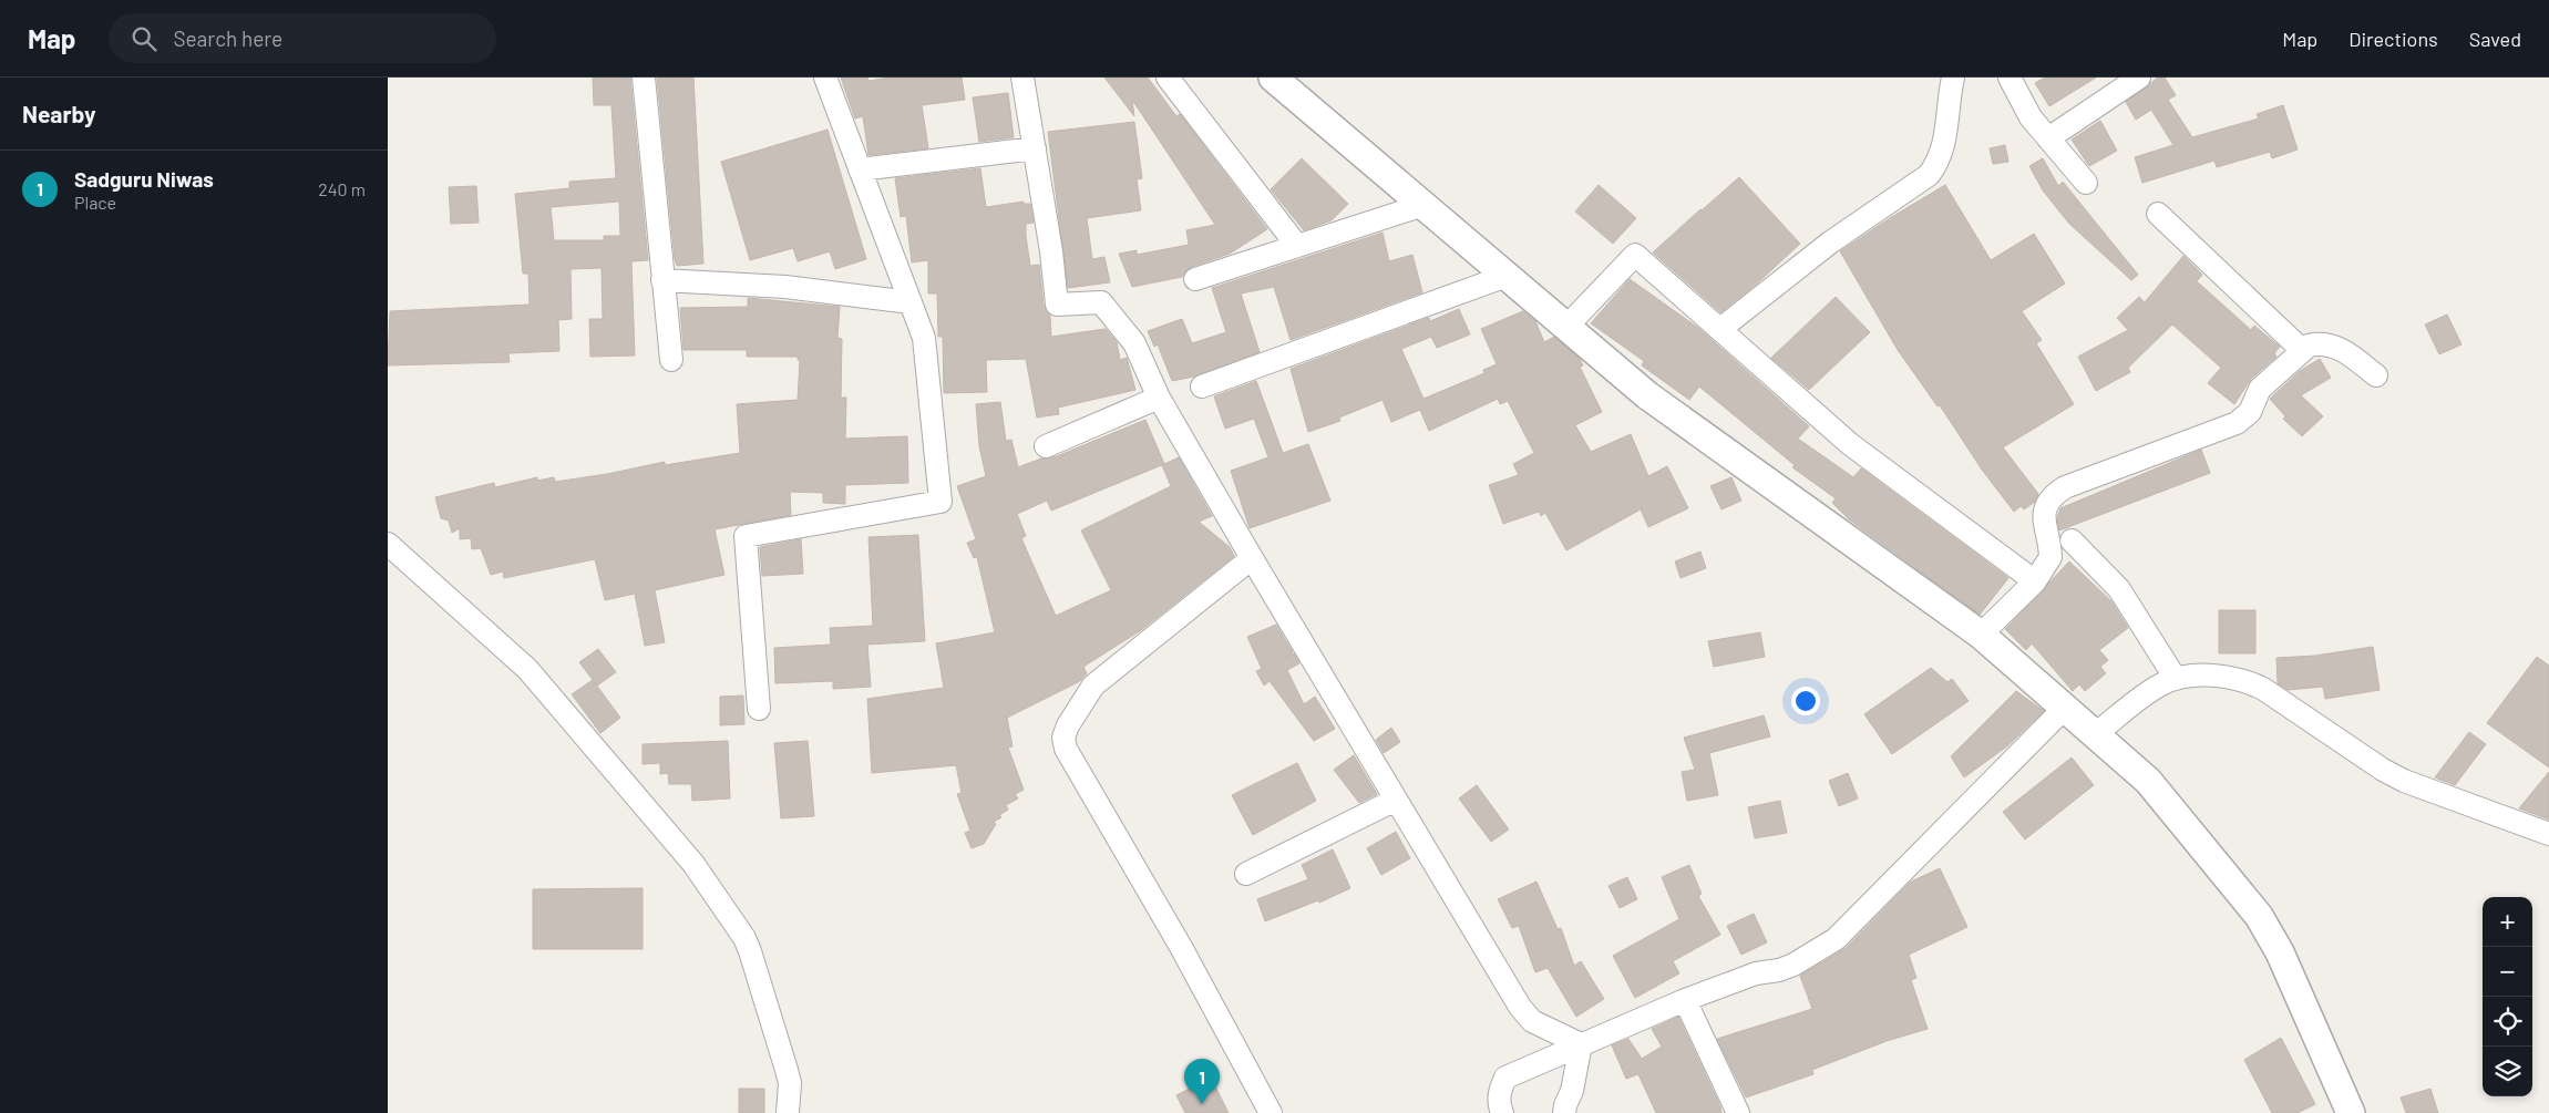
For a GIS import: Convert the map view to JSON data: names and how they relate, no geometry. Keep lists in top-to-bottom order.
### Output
{
  "page": {
    "header": "Map",
    "search": "Search here",
    "nav": ["Map", "Directions", "Saved"],
    "heading": "Nearby",
    "list": [
      {
        "mark": "1",
        "name": "Sadguru Niwas",
        "note": "Place",
        "value": "240 m"
      }
    ],
    "map_buttons": ["+", "−"],
    "pins": "1"
  }
}
